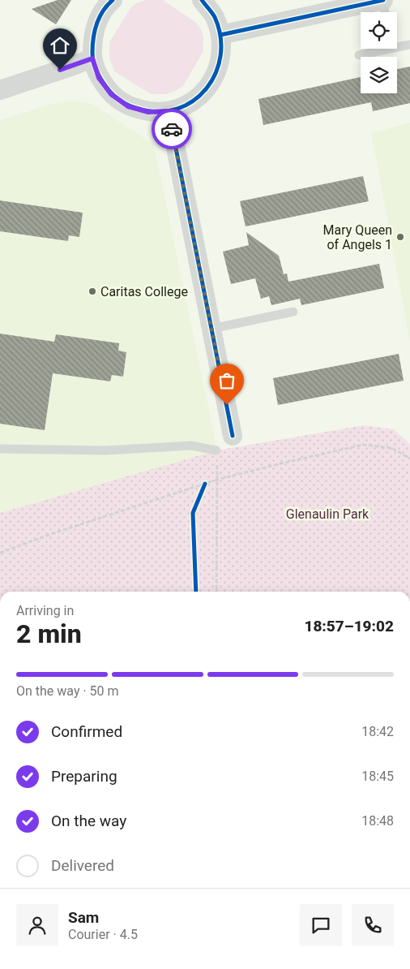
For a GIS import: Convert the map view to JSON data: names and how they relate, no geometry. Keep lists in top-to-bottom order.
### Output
{
  "parks": ["Glenaulin Park"],
  "places": ["Mary Queen of Angels 1", "Caritas College"],
  "page": {
    "heading": ["2 min", "Arriving in", "18:57–19:02"],
    "panel": ["Sam", "Courier · 4.5"],
    "bar": "On the way · 50 m",
    "list": [
      ["Confirmed", "18:42"],
      ["Preparing", "18:45"],
      ["On the way", "18:48"],
      "Delivered"
    ]
  }
}
